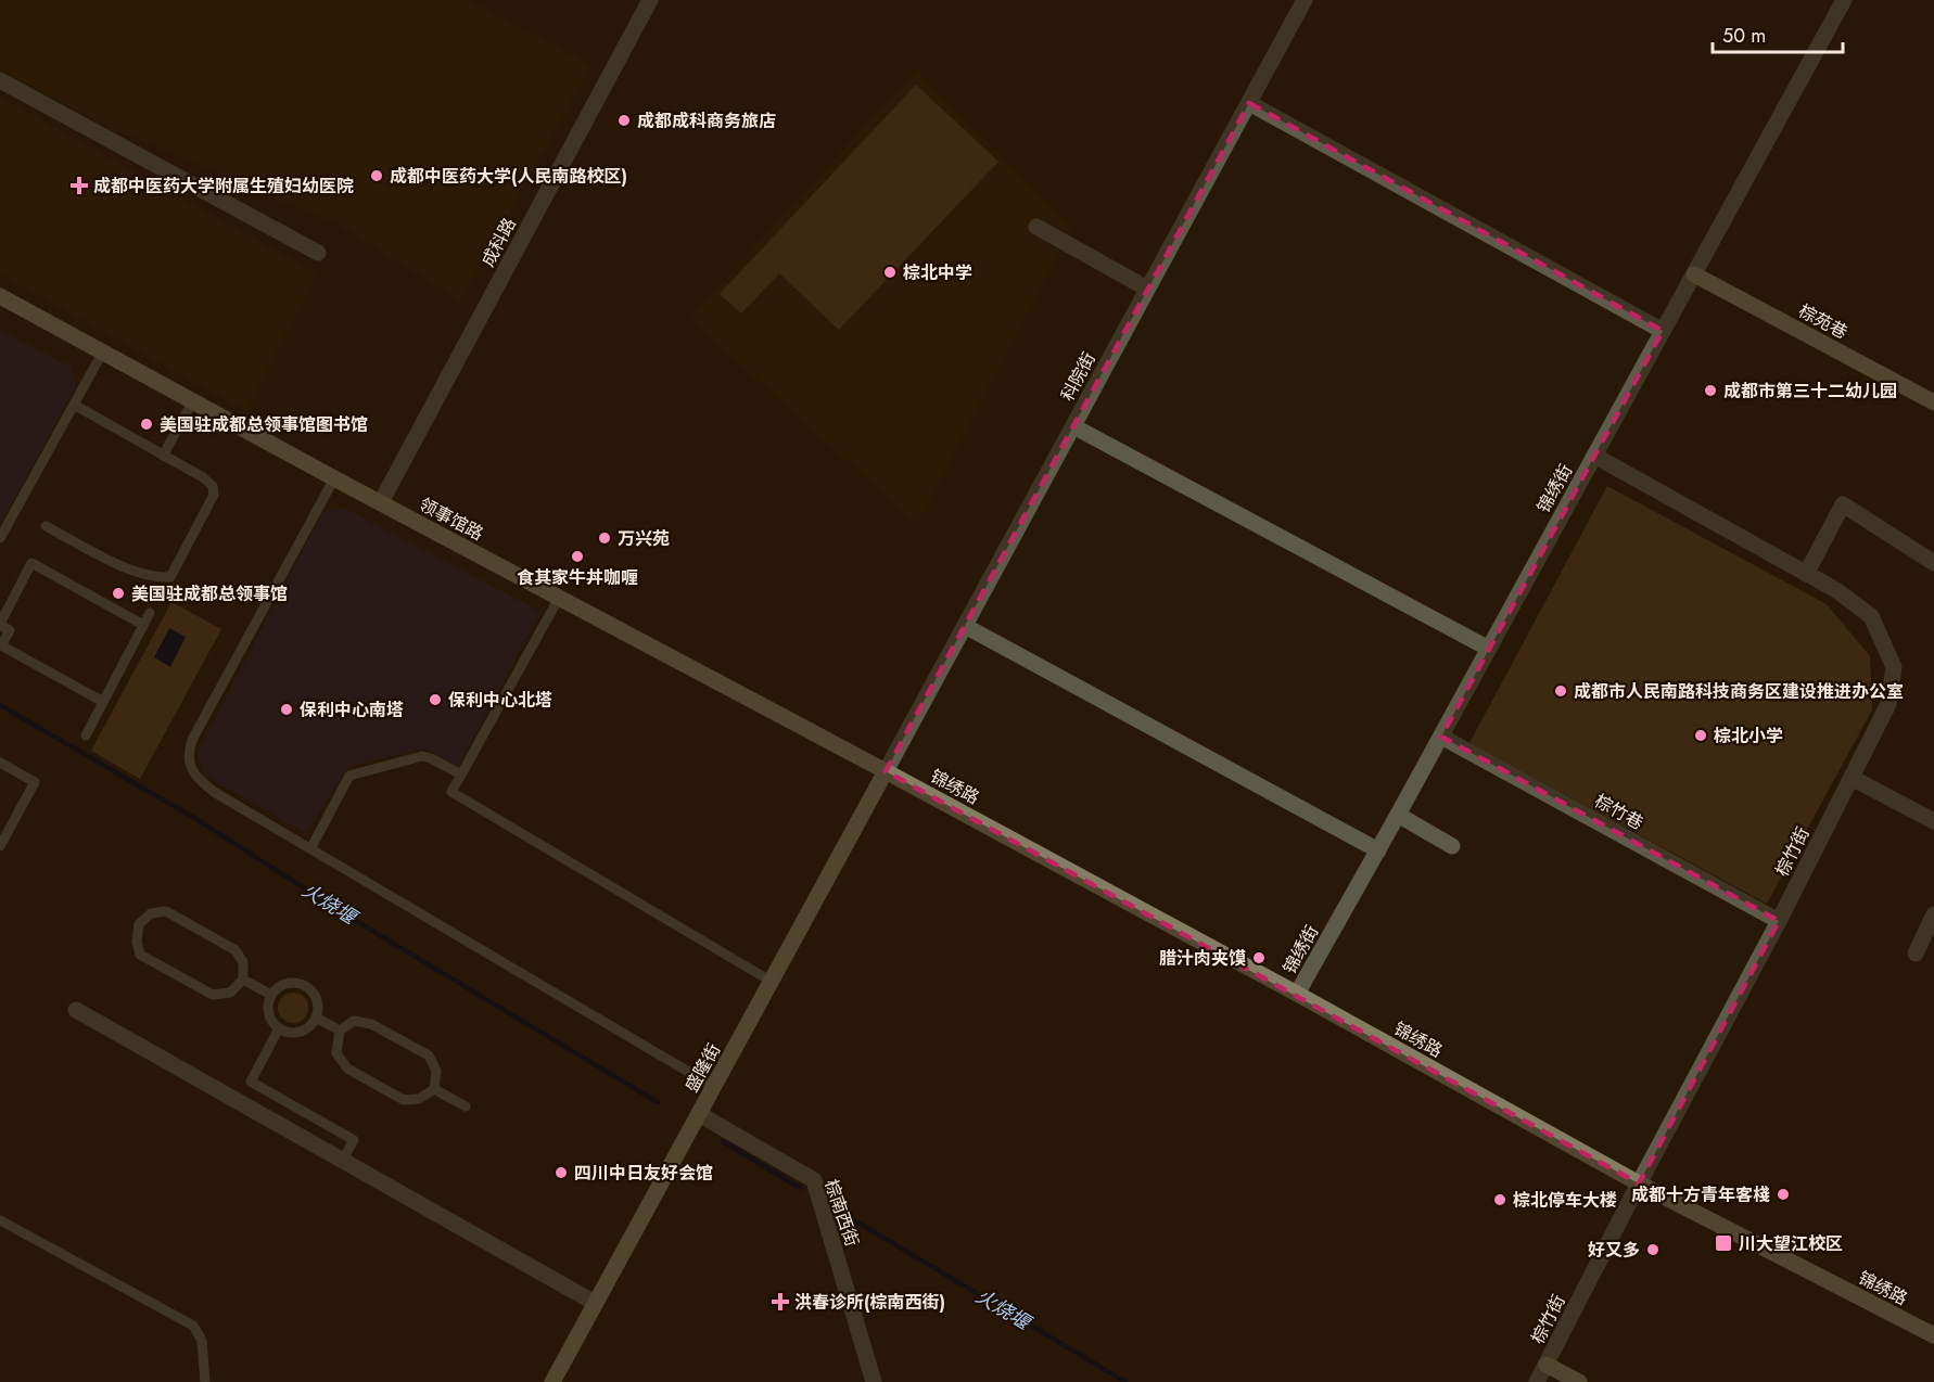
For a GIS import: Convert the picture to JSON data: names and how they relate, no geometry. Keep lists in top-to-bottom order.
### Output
{
  "streets": {
    "main road": [
      "棕苑巷",
      "领事馆路",
      "锦绣路",
      "盛隆街"
    ],
    "street": [
      "成科路",
      "科院街",
      "锦绣街",
      "棕竹巷",
      "棕竹街",
      "棕南西街"
    ]
  },
  "crossings": [
    ["成科路", "领事馆路"],
    ["棕苑巷", "锦绣街"],
    ["科院街", "领事馆路"],
    ["科院街", "锦绣路"],
    ["科院街", "盛隆街"],
    ["锦绣街", "锦绣路"],
    ["锦绣街", "棕竹巷"],
    ["锦绣街", "棕竹街"],
    ["领事馆路", "锦绣路"],
    ["领事馆路", "盛隆街"],
    ["锦绣路", "棕竹街"],
    ["锦绣路", "盛隆街"],
    ["棕竹巷", "棕竹街"],
    ["盛隆街", "棕南西街"]
  ],
  "water": ["火烧堰"],
  "places": {
    "other": [
      "成都成科商务旅店",
      "成都中医药大学(人民南路校区)",
      "棕北中学",
      "成都市第三十二幼儿园",
      "美国驻成都总领事馆图书馆",
      "万兴苑",
      "食其家牛丼咖喱",
      "美国驻成都总领事馆",
      "成都市人民南路科技商务区建设推进办公室",
      "保利中心北塔",
      "保利中心南塔",
      "棕北小学",
      "腊汁肉夹馍",
      "四川中日友好会馆",
      "成都十方青年客棧",
      "棕北停车大楼",
      "好又多"
    ],
    "health": ["成都中医药大学附属生殖妇幼医院", "洪春诊所(棕南西街)"],
    "transit": ["川大望江校区"]
  },
  "scale_bar": "50 m"
}
